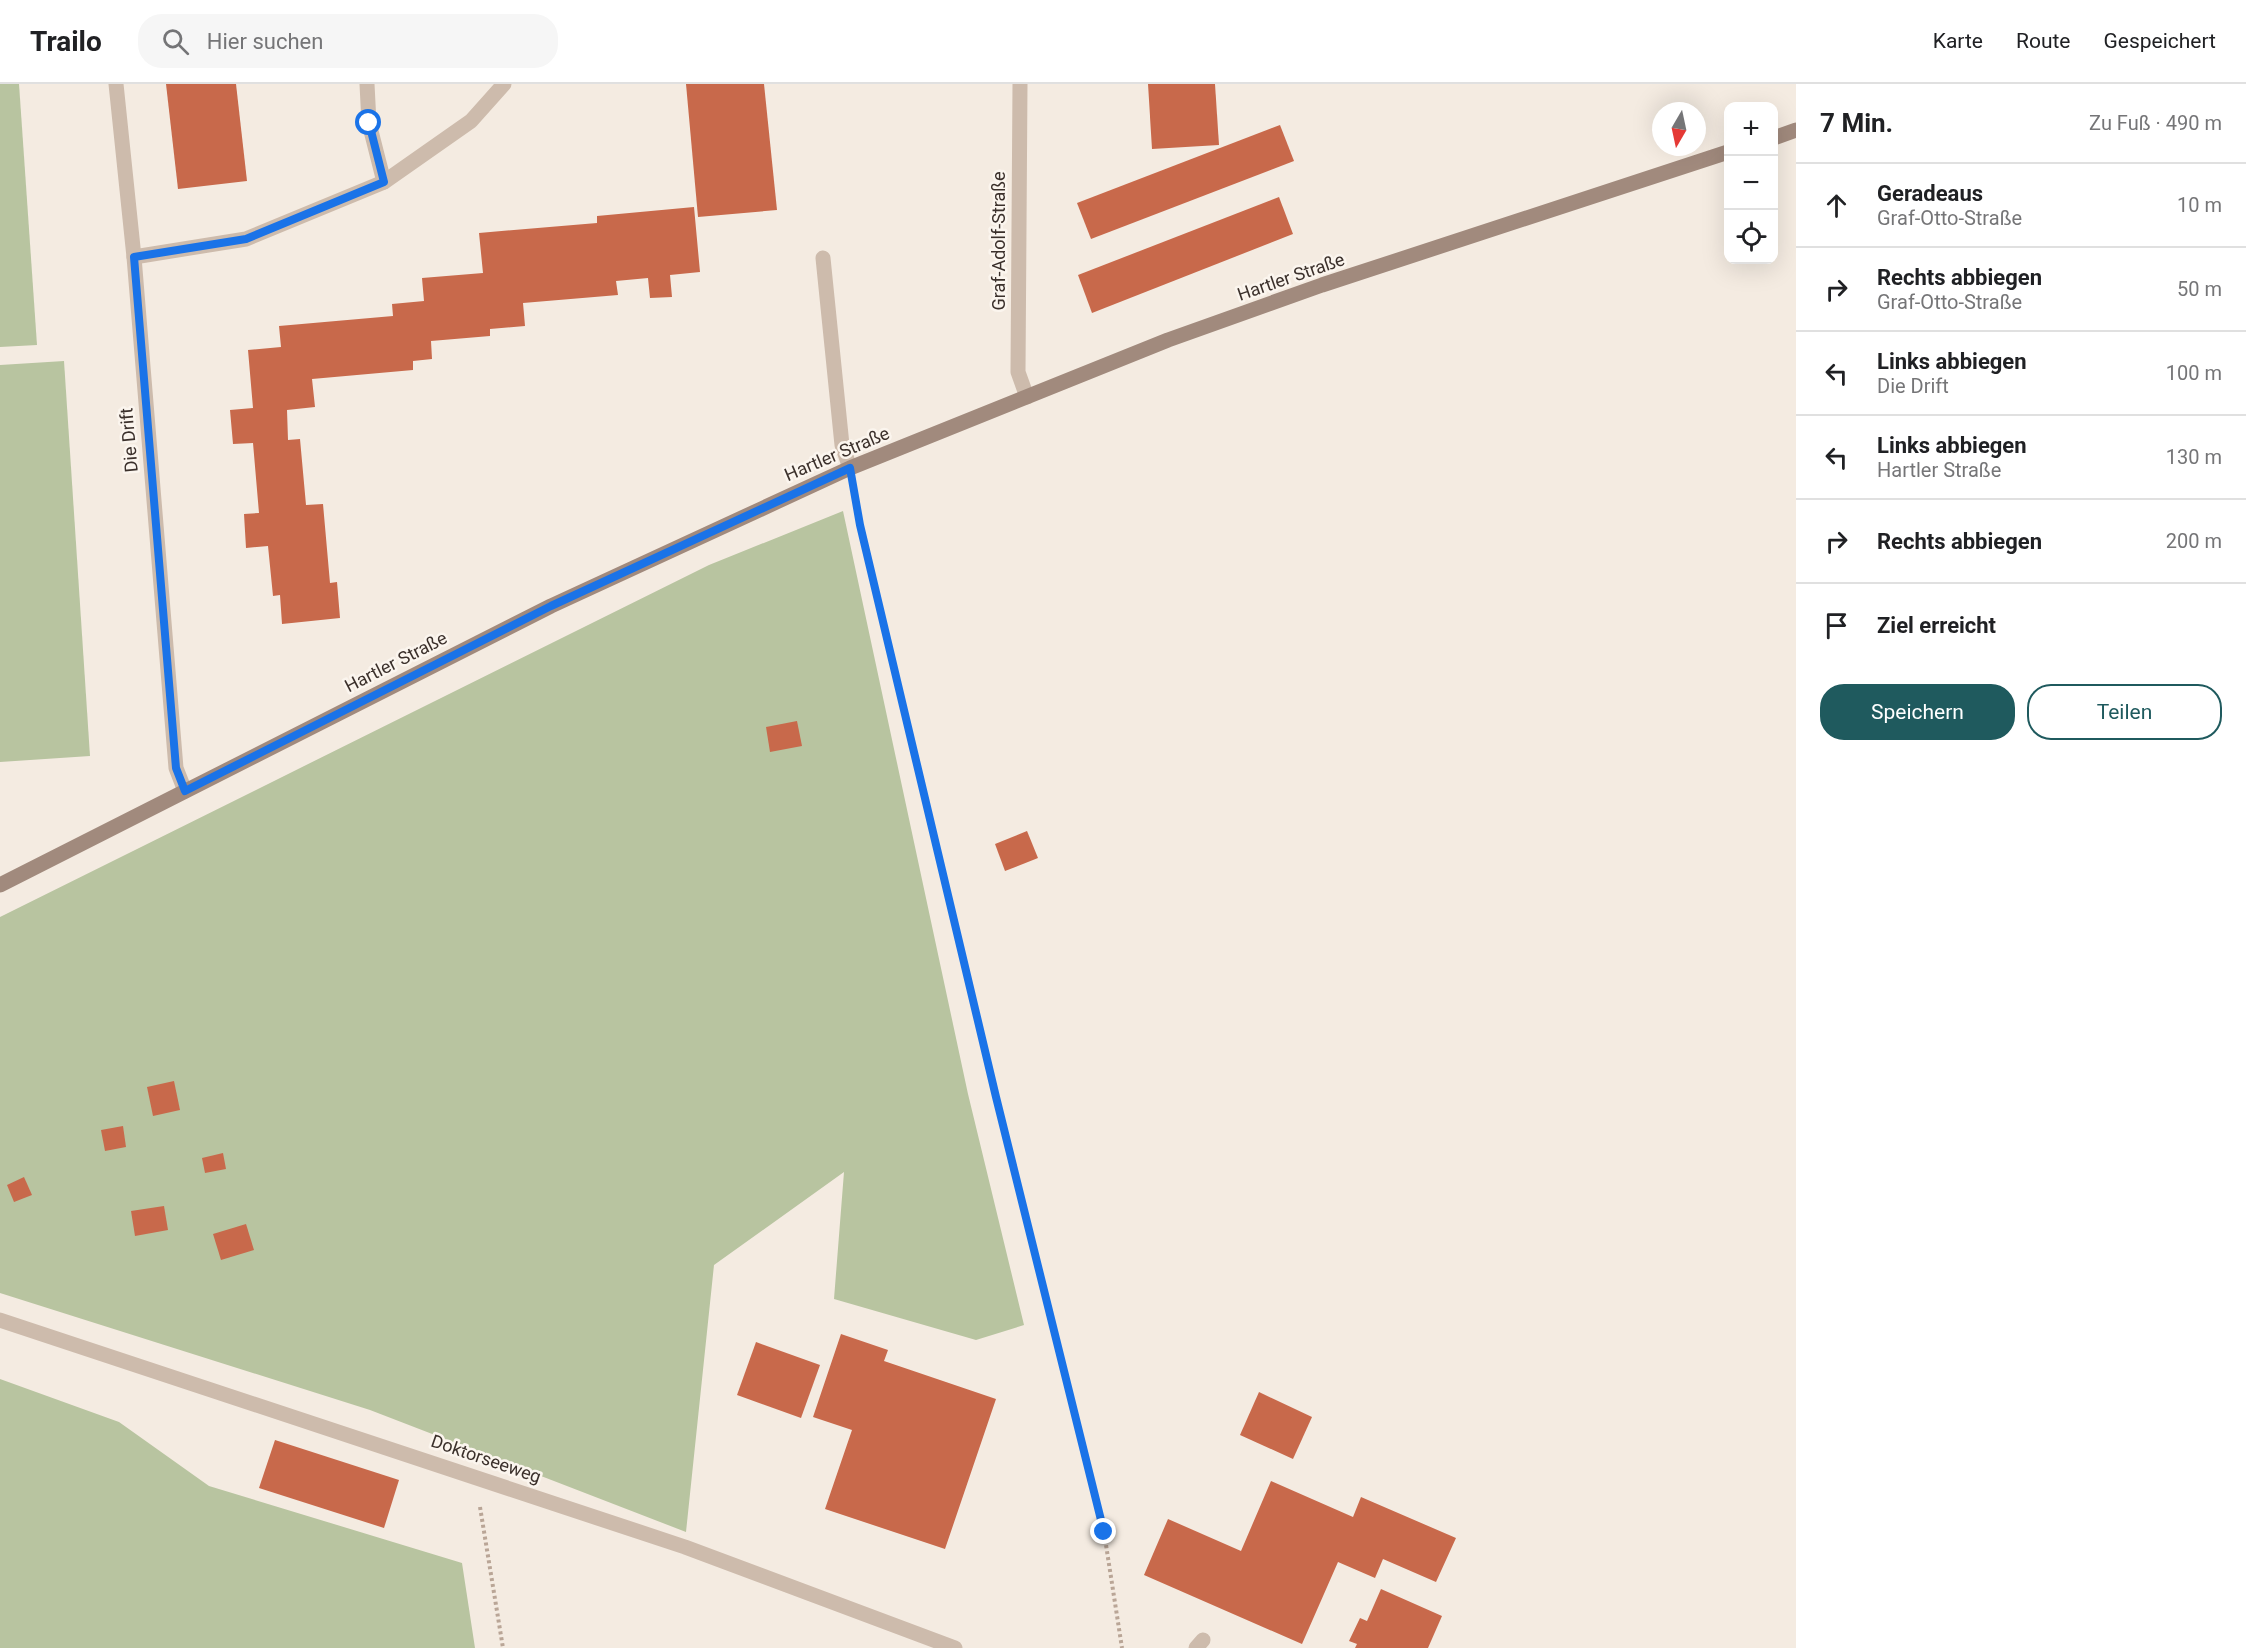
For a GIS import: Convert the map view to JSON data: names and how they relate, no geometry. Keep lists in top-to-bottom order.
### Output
{
  "streets": {
    "main road": ["Hartler Straße"],
    "street": ["Graf-Adolf-Straße", "Die Drift", "Doktorseeweg"]
  },
  "crossings": [
    ["Graf-Adolf-Straße", "Hartler Straße"],
    ["Hartler Straße", "Die Drift"]
  ],
  "north": "bottom",
  "page": {
    "header": "Trailo",
    "search": "Hier suchen",
    "nav": ["Karte", "Route", "Gespeichert"],
    "heading": ["7 Min.", "Zu Fuß · 490 m"],
    "map_buttons": ["+", "−"],
    "list": [
      ["Geradeaus", "Graf-Otto-Straße", "10 m"],
      ["Rechts abbiegen", "Graf-Otto-Straße", "50 m"],
      ["Links abbiegen", "Die Drift", "100 m"],
      ["Links abbiegen", "Hartler Straße", "130 m"],
      ["Rechts abbiegen", "200 m"],
      "Ziel erreicht"
    ],
    "buttons": ["Speichern", "Teilen"]
  }
}
